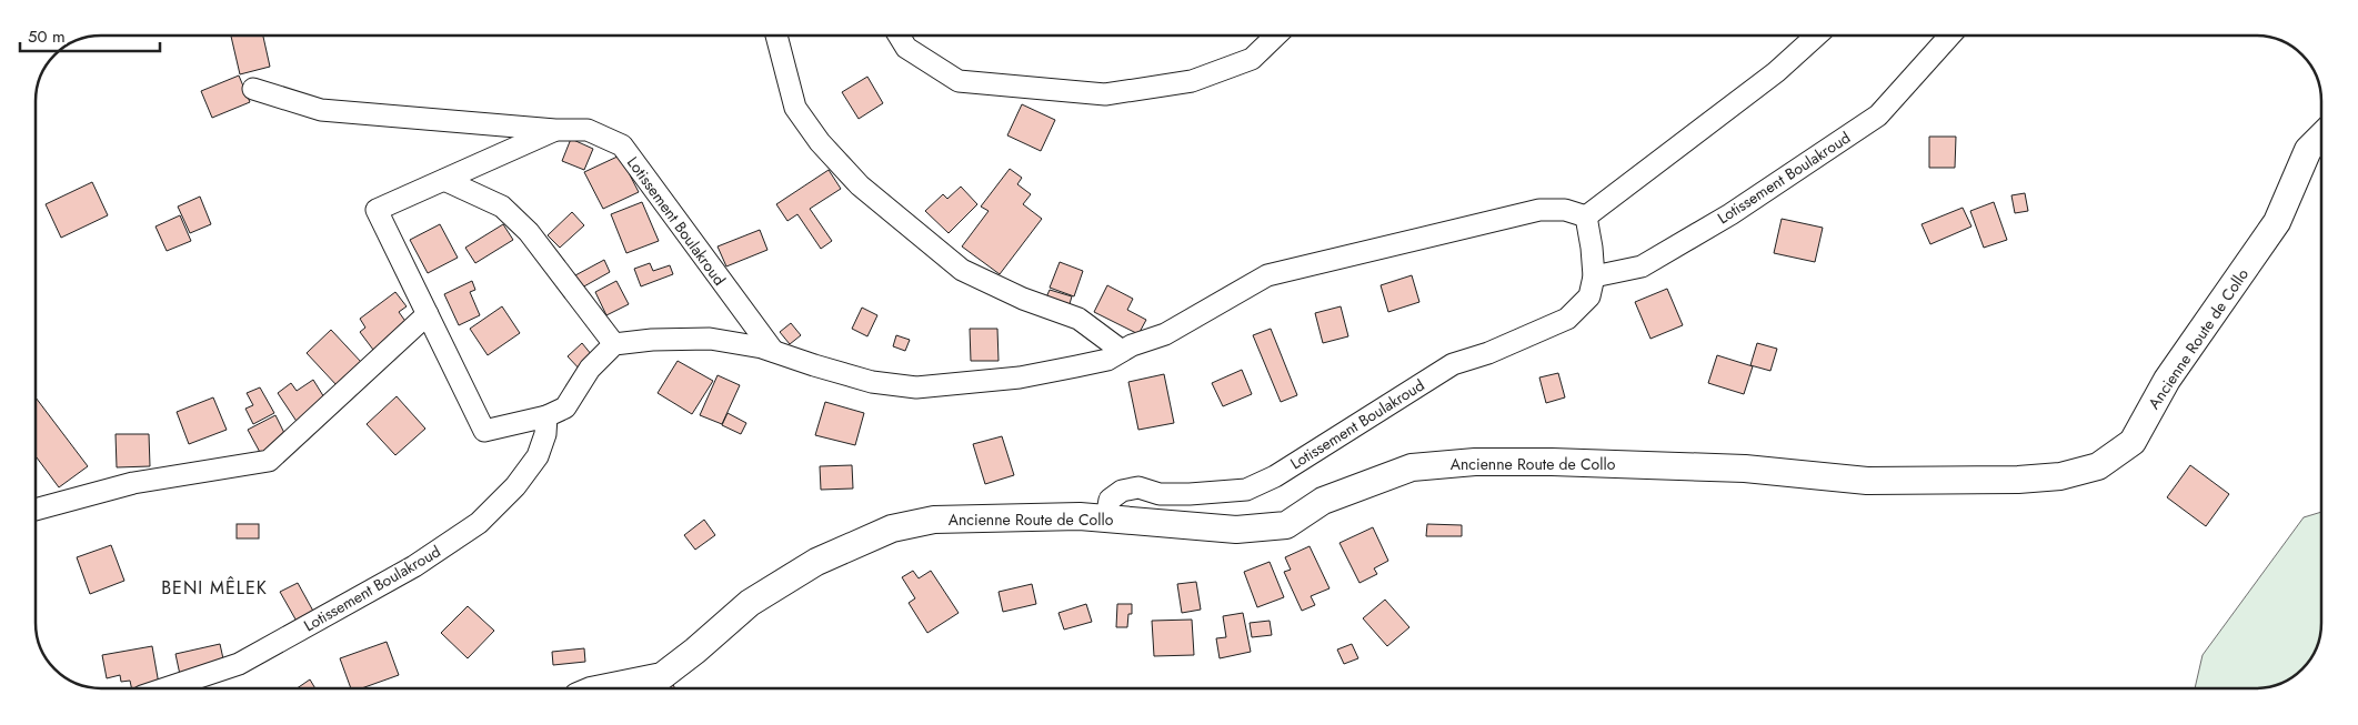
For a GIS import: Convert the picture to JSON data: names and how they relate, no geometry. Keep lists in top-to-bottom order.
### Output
{
  "streets": {
    "main road": ["Ancienne Route de Collo"],
    "street": ["Lotissement Boulakroud"]
  },
  "crossings": [
    ["Lotissement Boulakroud", "Ancienne Route de Collo"]
  ],
  "districts": ["BENI MÊLEK"],
  "scale_bar": "50 m"
}
